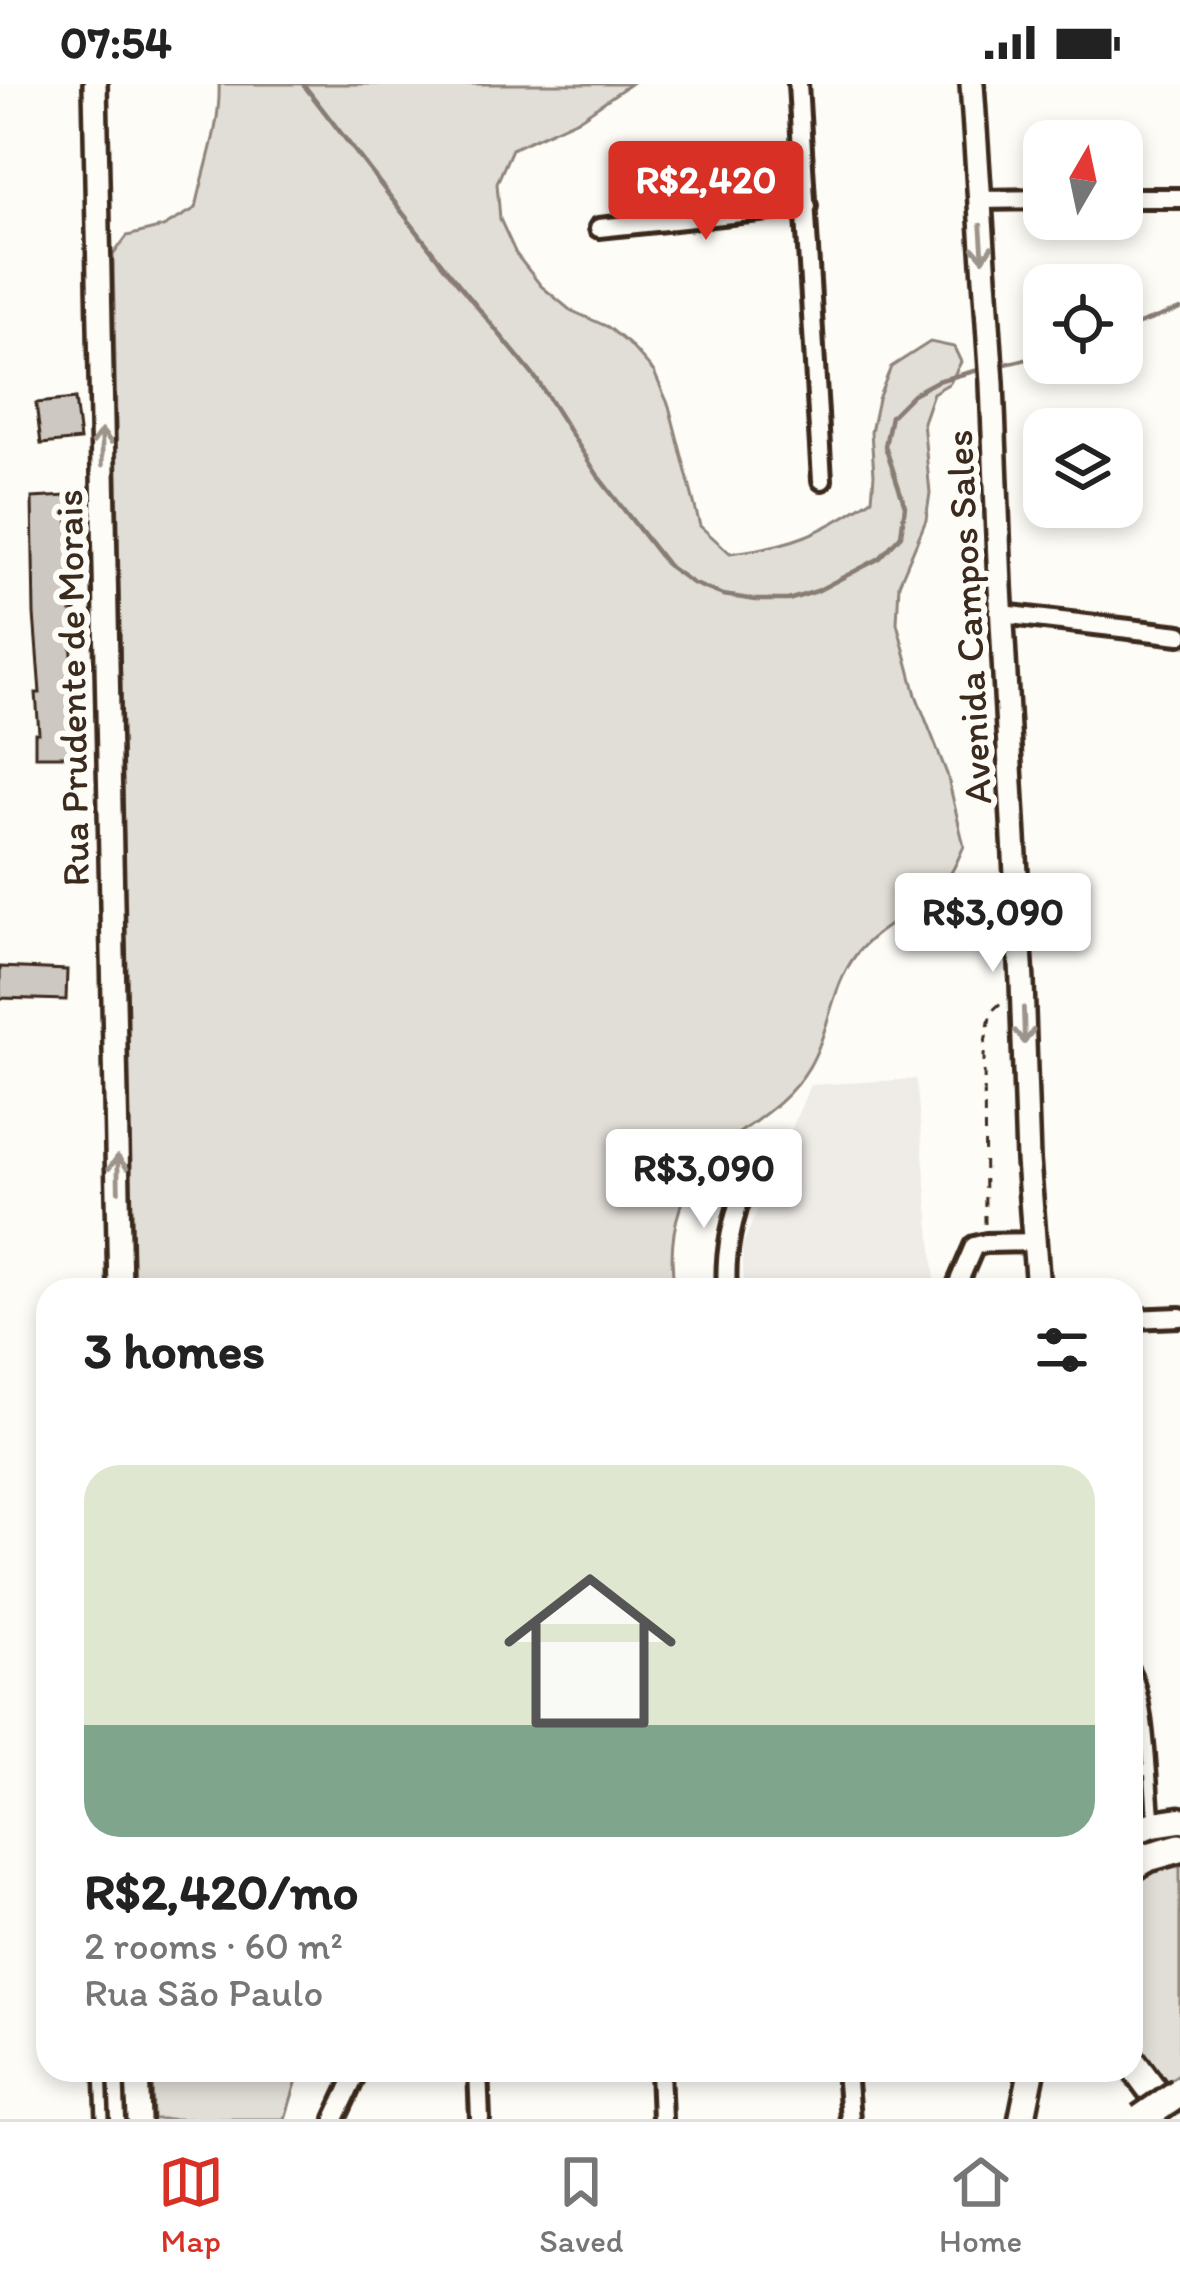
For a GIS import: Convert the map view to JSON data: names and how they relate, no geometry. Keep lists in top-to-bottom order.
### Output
{
  "streets": {
    "street": ["Avenida Campos Sales", "Rua Prudente de Morais"]
  },
  "one_way": ["Rua Prudente de Morais"],
  "north": "top",
  "page": {
    "status": "07:54",
    "price": ["R$2,420", "R$3,090", "R$3,090"],
    "heading": "3 homes",
    "list": [
      {
        "name": "R$2,420/mo",
        "note": "2 rooms · 60 m² · Rua São Paulo"
      }
    ],
    "tabs": ["Map", "Saved", "Home"]
  }
}
